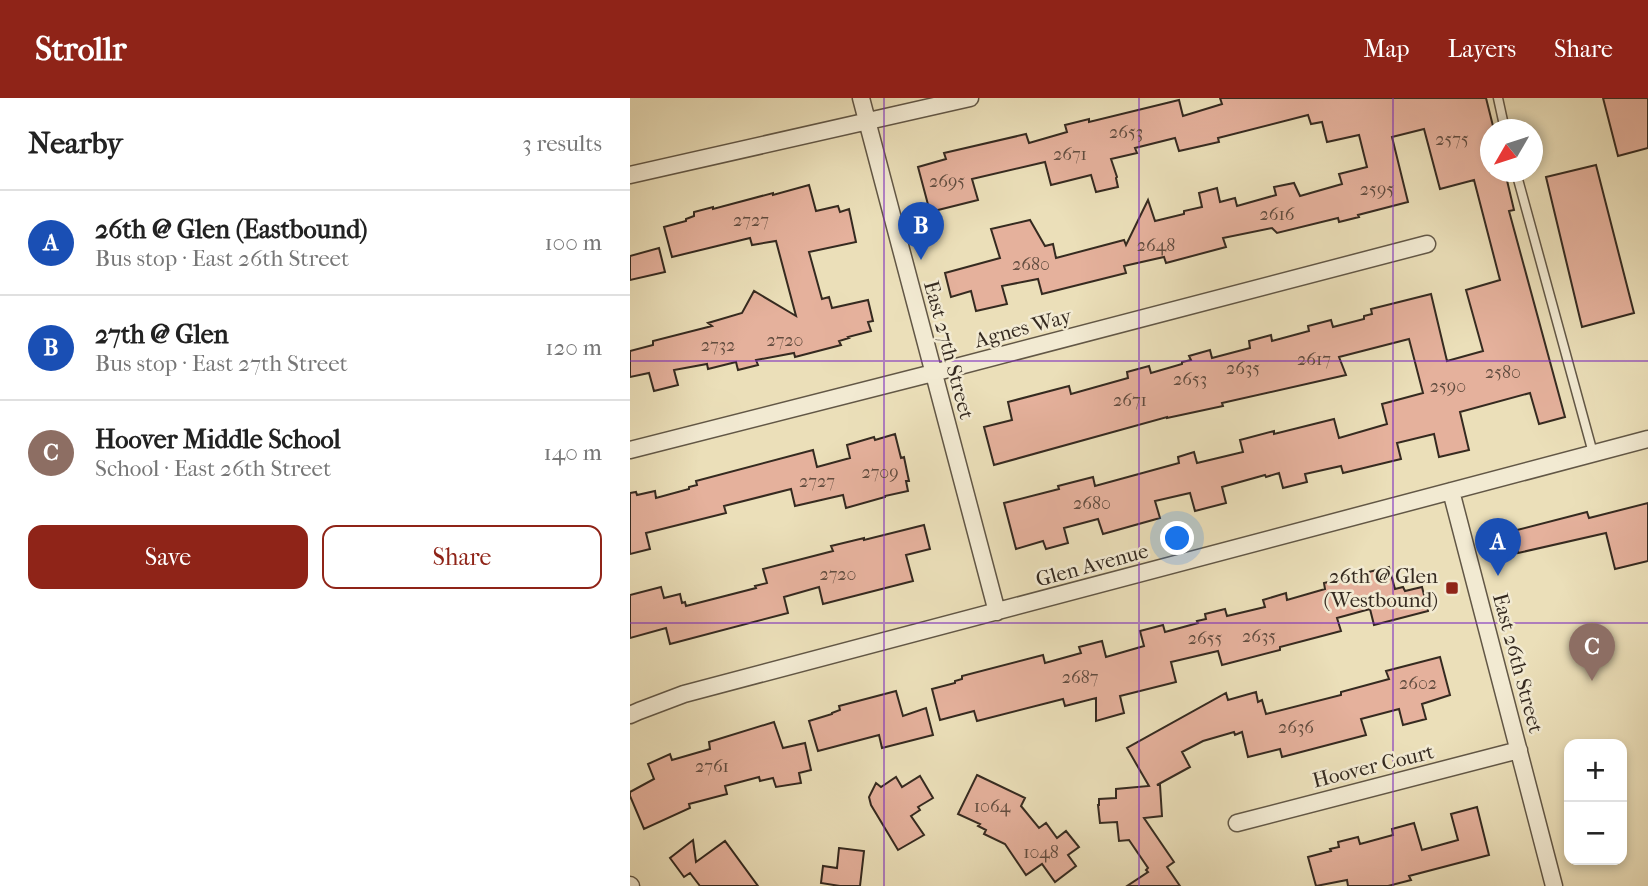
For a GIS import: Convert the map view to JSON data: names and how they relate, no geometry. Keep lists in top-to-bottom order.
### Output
{
  "streets": {
    "street": [
      "Agnes Way",
      "East 27th Street",
      "Glen Avenue",
      "East 26th Street",
      "Hoover Court"
    ]
  },
  "crossings": [
    ["Agnes Way", "East 27th Street"],
    ["East 27th Street", "Glen Avenue"],
    ["Glen Avenue", "East 26th Street"],
    ["East 26th Street", "Hoover Court"]
  ],
  "places": {
    "transit": ["26th @ Glen (Westbound)"]
  },
  "house_numbers": [
    "2653",
    "2575",
    "2671",
    "2695",
    "2595",
    "2616",
    "2727",
    "2648",
    "2680",
    "2720",
    "2732",
    "2617",
    "2635",
    "2580",
    "2653",
    "2590",
    "2671",
    "2709",
    "2727",
    "2680",
    "2720",
    "2635",
    "2655",
    "2687",
    "2602",
    "2636",
    "2761",
    "1064",
    "1048"
  ],
  "north": "bottom left",
  "page": {
    "header": "Strollr",
    "nav": ["Map", "Layers", "Share"],
    "heading": ["Nearby", "3 results"],
    "list": [
      {
        "mark": "A",
        "name": "26th @ Glen (Eastbound)",
        "note": "Bus stop · East 26th Street",
        "value": "100 m"
      },
      {
        "mark": "B",
        "name": "27th @ Glen",
        "note": "Bus stop · East 27th Street",
        "value": "120 m"
      },
      {
        "mark": "C",
        "name": "Hoover Middle School",
        "note": "School · East 26th Street",
        "value": "140 m"
      }
    ],
    "pins": ["B", "A", "C"],
    "buttons": ["Save", "Share"],
    "map_buttons": ["+", "−"]
  }
}
